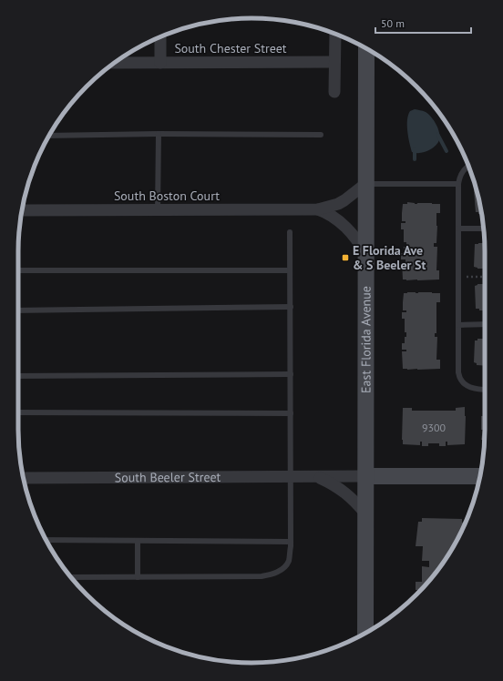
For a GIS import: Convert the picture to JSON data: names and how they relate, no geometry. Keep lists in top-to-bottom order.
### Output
{
  "streets": {
    "main road": ["East Florida Avenue", "South Beeler Street"],
    "street": ["South Chester Street", "South Boston Court"]
  },
  "crossings": [
    ["South Boston Court", "East Florida Avenue"],
    ["East Florida Avenue", "South Beeler Street"]
  ],
  "places": {
    "transit": ["E Florida Ave & S Beeler St"]
  },
  "house_numbers": ["9300"],
  "scale_bar": "50 m"
}
